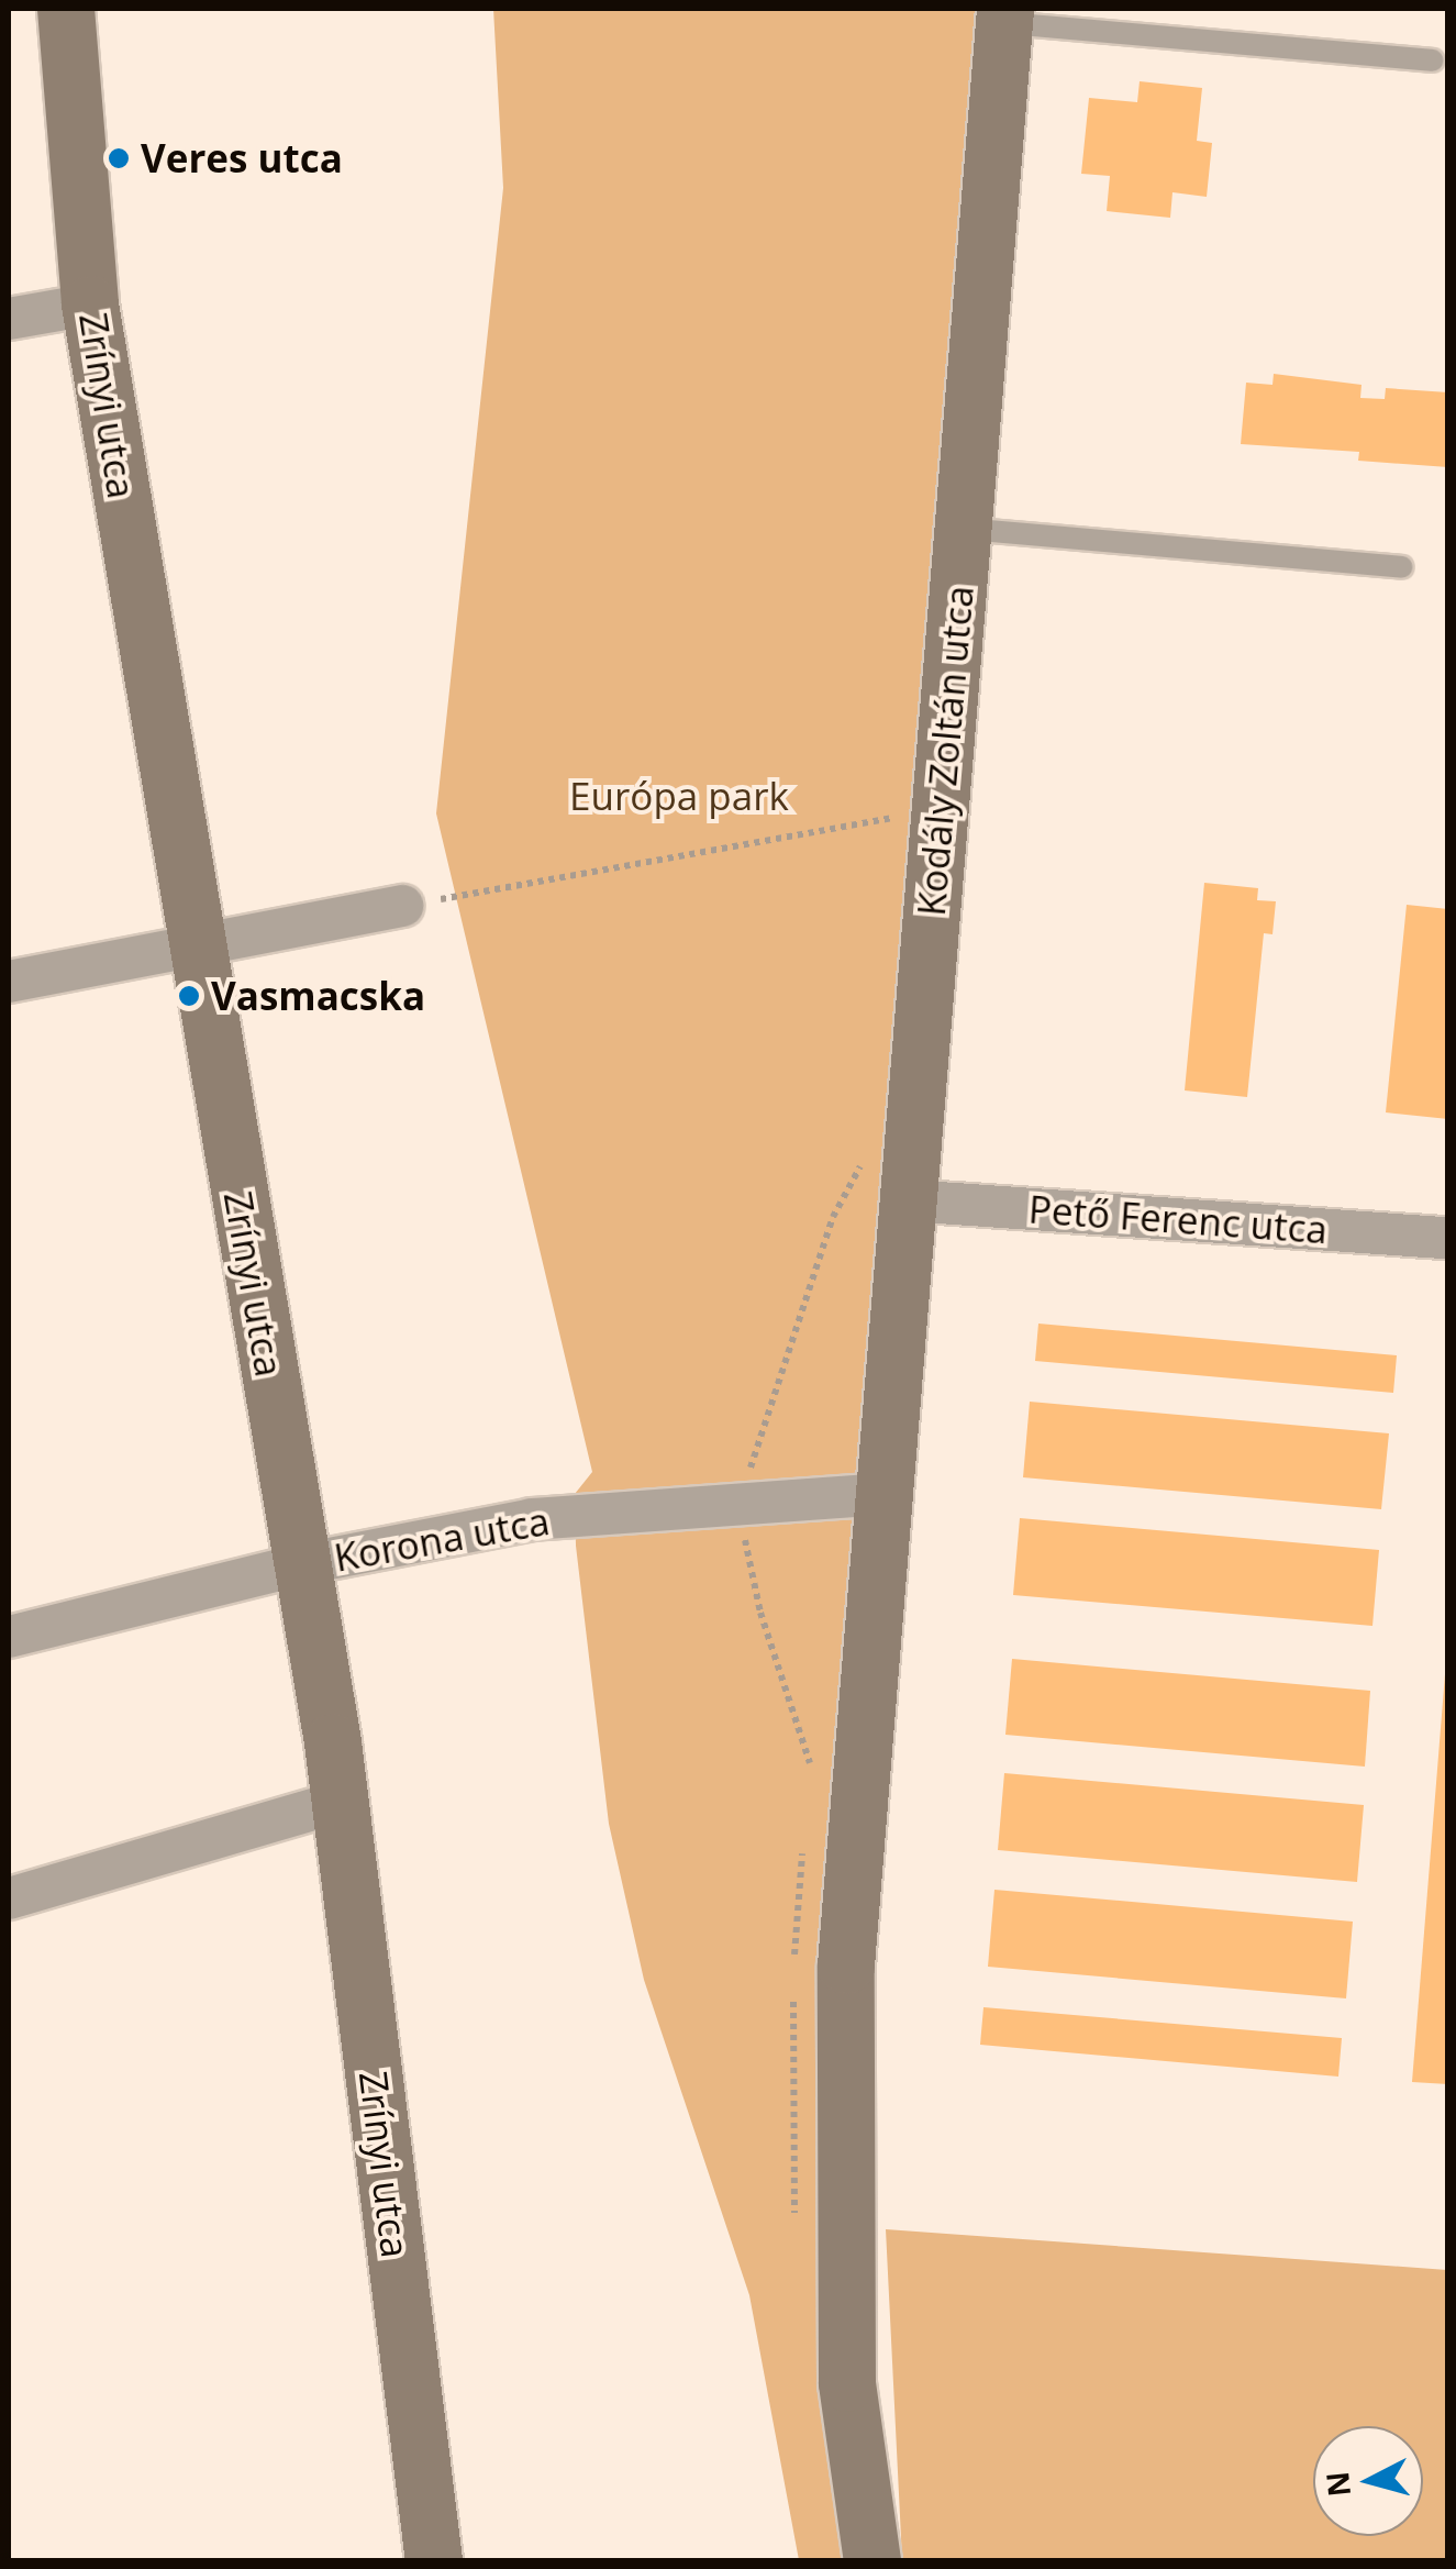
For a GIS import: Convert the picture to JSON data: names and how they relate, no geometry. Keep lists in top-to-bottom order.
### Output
{
  "streets": {
    "street": [
      "Zrínyi utca",
      "Kodály Zoltán utca",
      "Pető Ferenc utca",
      "Korona utca"
    ]
  },
  "crossings": [
    ["Zrínyi utca", "Korona utca"],
    ["Kodály Zoltán utca", "Pető Ferenc utca"],
    ["Kodály Zoltán utca", "Korona utca"]
  ],
  "parks": ["Európa park"],
  "places": ["Veres utca", "Vasmacska"],
  "north": "left"
}
